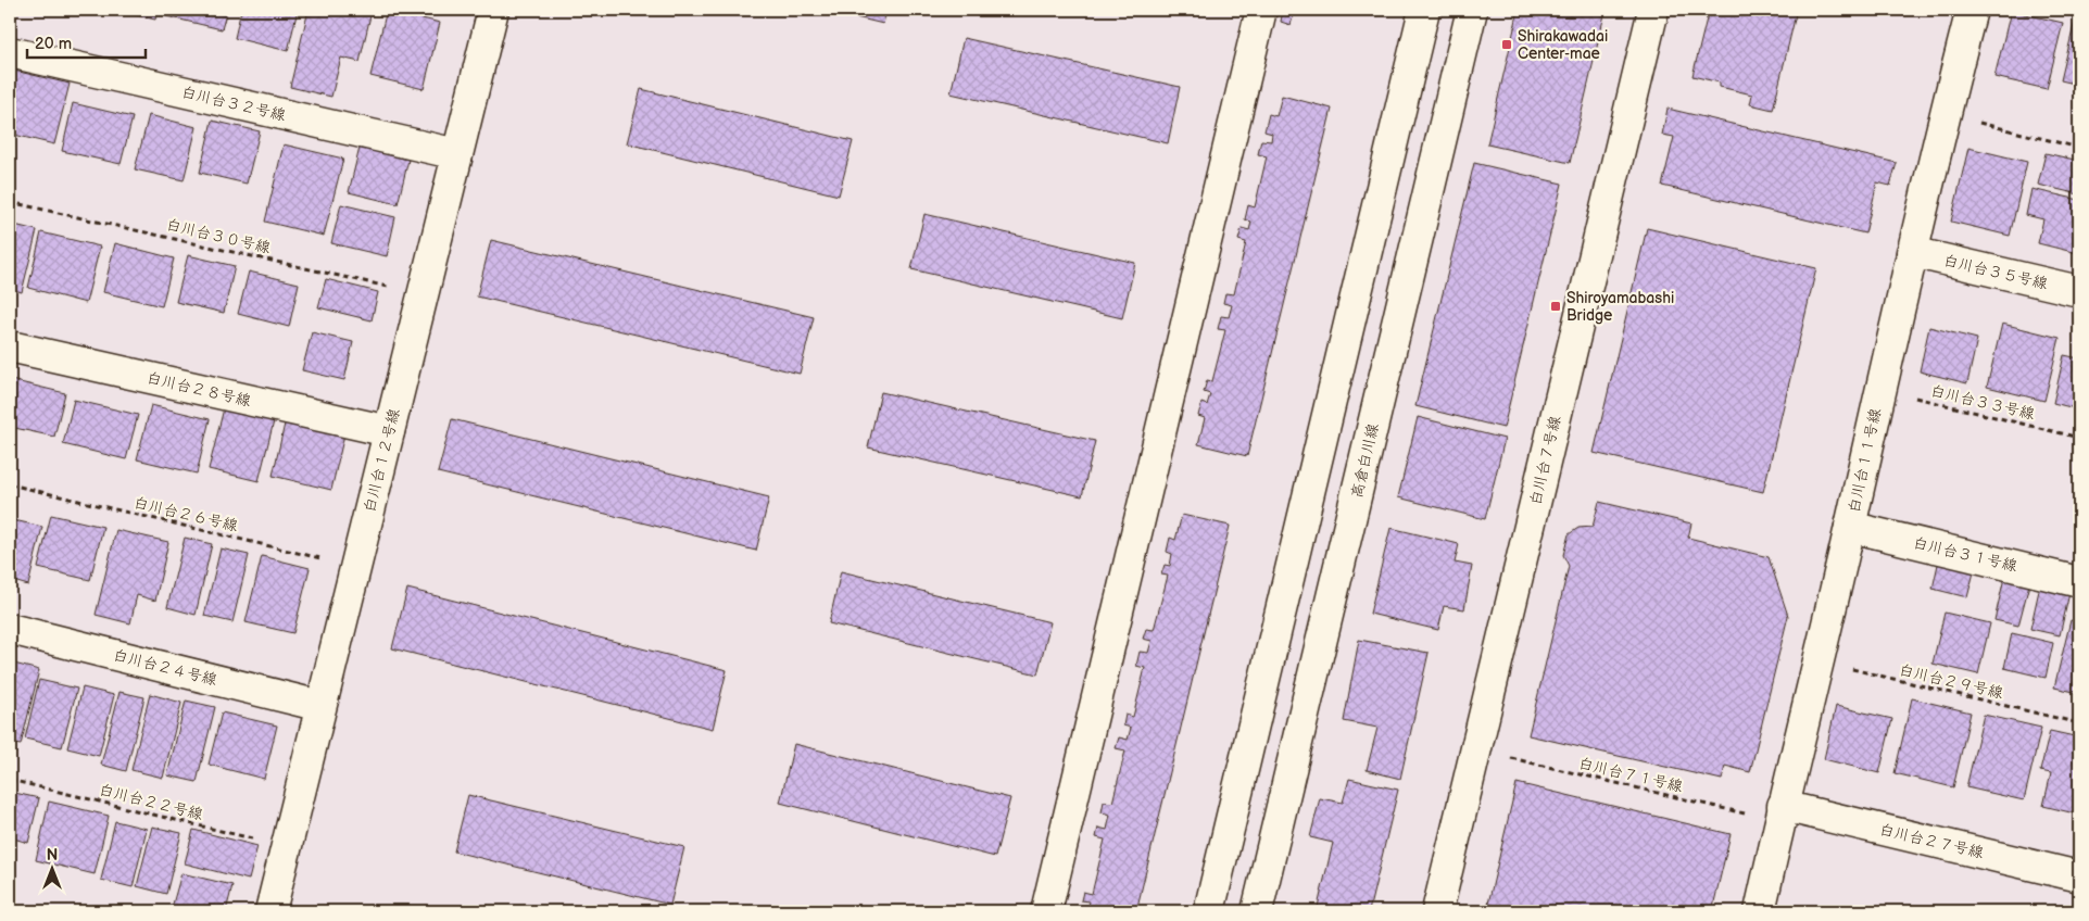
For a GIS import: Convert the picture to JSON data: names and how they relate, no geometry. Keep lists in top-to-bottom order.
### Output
{
  "streets": {
    "street": [
      "白川台３２号線",
      "白川台３５号線",
      "白川台２８号線",
      "白川台１２号線",
      "高倉白川線",
      "白川台７号線",
      "白川台１１号線",
      "白川台３１号線",
      "白川台２４号線",
      "白川台２７号線"
    ],
    "path": [
      "白川台３０号線",
      "白川台３３号線",
      "白川台２６号線",
      "白川台２９号線",
      "白川台７１号線",
      "白川台２２号線"
    ]
  },
  "crossings": [
    ["白川台３２号線", "白川台１２号線"],
    ["白川台３０号線", "白川台１２号線"],
    ["白川台３５号線", "白川台１１号線"],
    ["白川台２８号線", "白川台１２号線"],
    ["白川台３３号線", "白川台１１号線"],
    ["白川台１２号線", "白川台２６号線"],
    ["白川台１２号線", "白川台２４号線"],
    ["白川台１２号線", "白川台２２号線"],
    ["白川台７号線", "白川台７１号線"],
    ["白川台１１号線", "白川台３１号線"],
    ["白川台１１号線", "白川台２９号線"],
    ["白川台１１号線", "白川台７１号線"],
    ["白川台１１号線", "白川台２７号線"],
    ["白川台７１号線", "白川台２７号線"]
  ],
  "places": {
    "transit": ["Shirakawadai Center-mae", "Shiroyamabashi Bridge"]
  },
  "scale_bar": "20 m",
  "north": "top"
}
